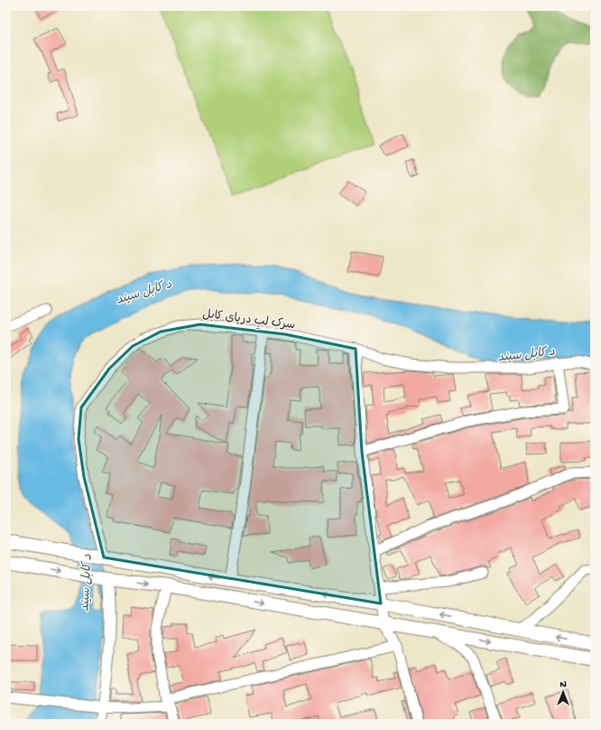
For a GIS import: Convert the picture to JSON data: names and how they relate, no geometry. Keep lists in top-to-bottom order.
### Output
{
  "streets": {
    "street": ["سرک لبِ دریای کابل"]
  },
  "water": ["د کابل سيند"],
  "north": "top"
}
